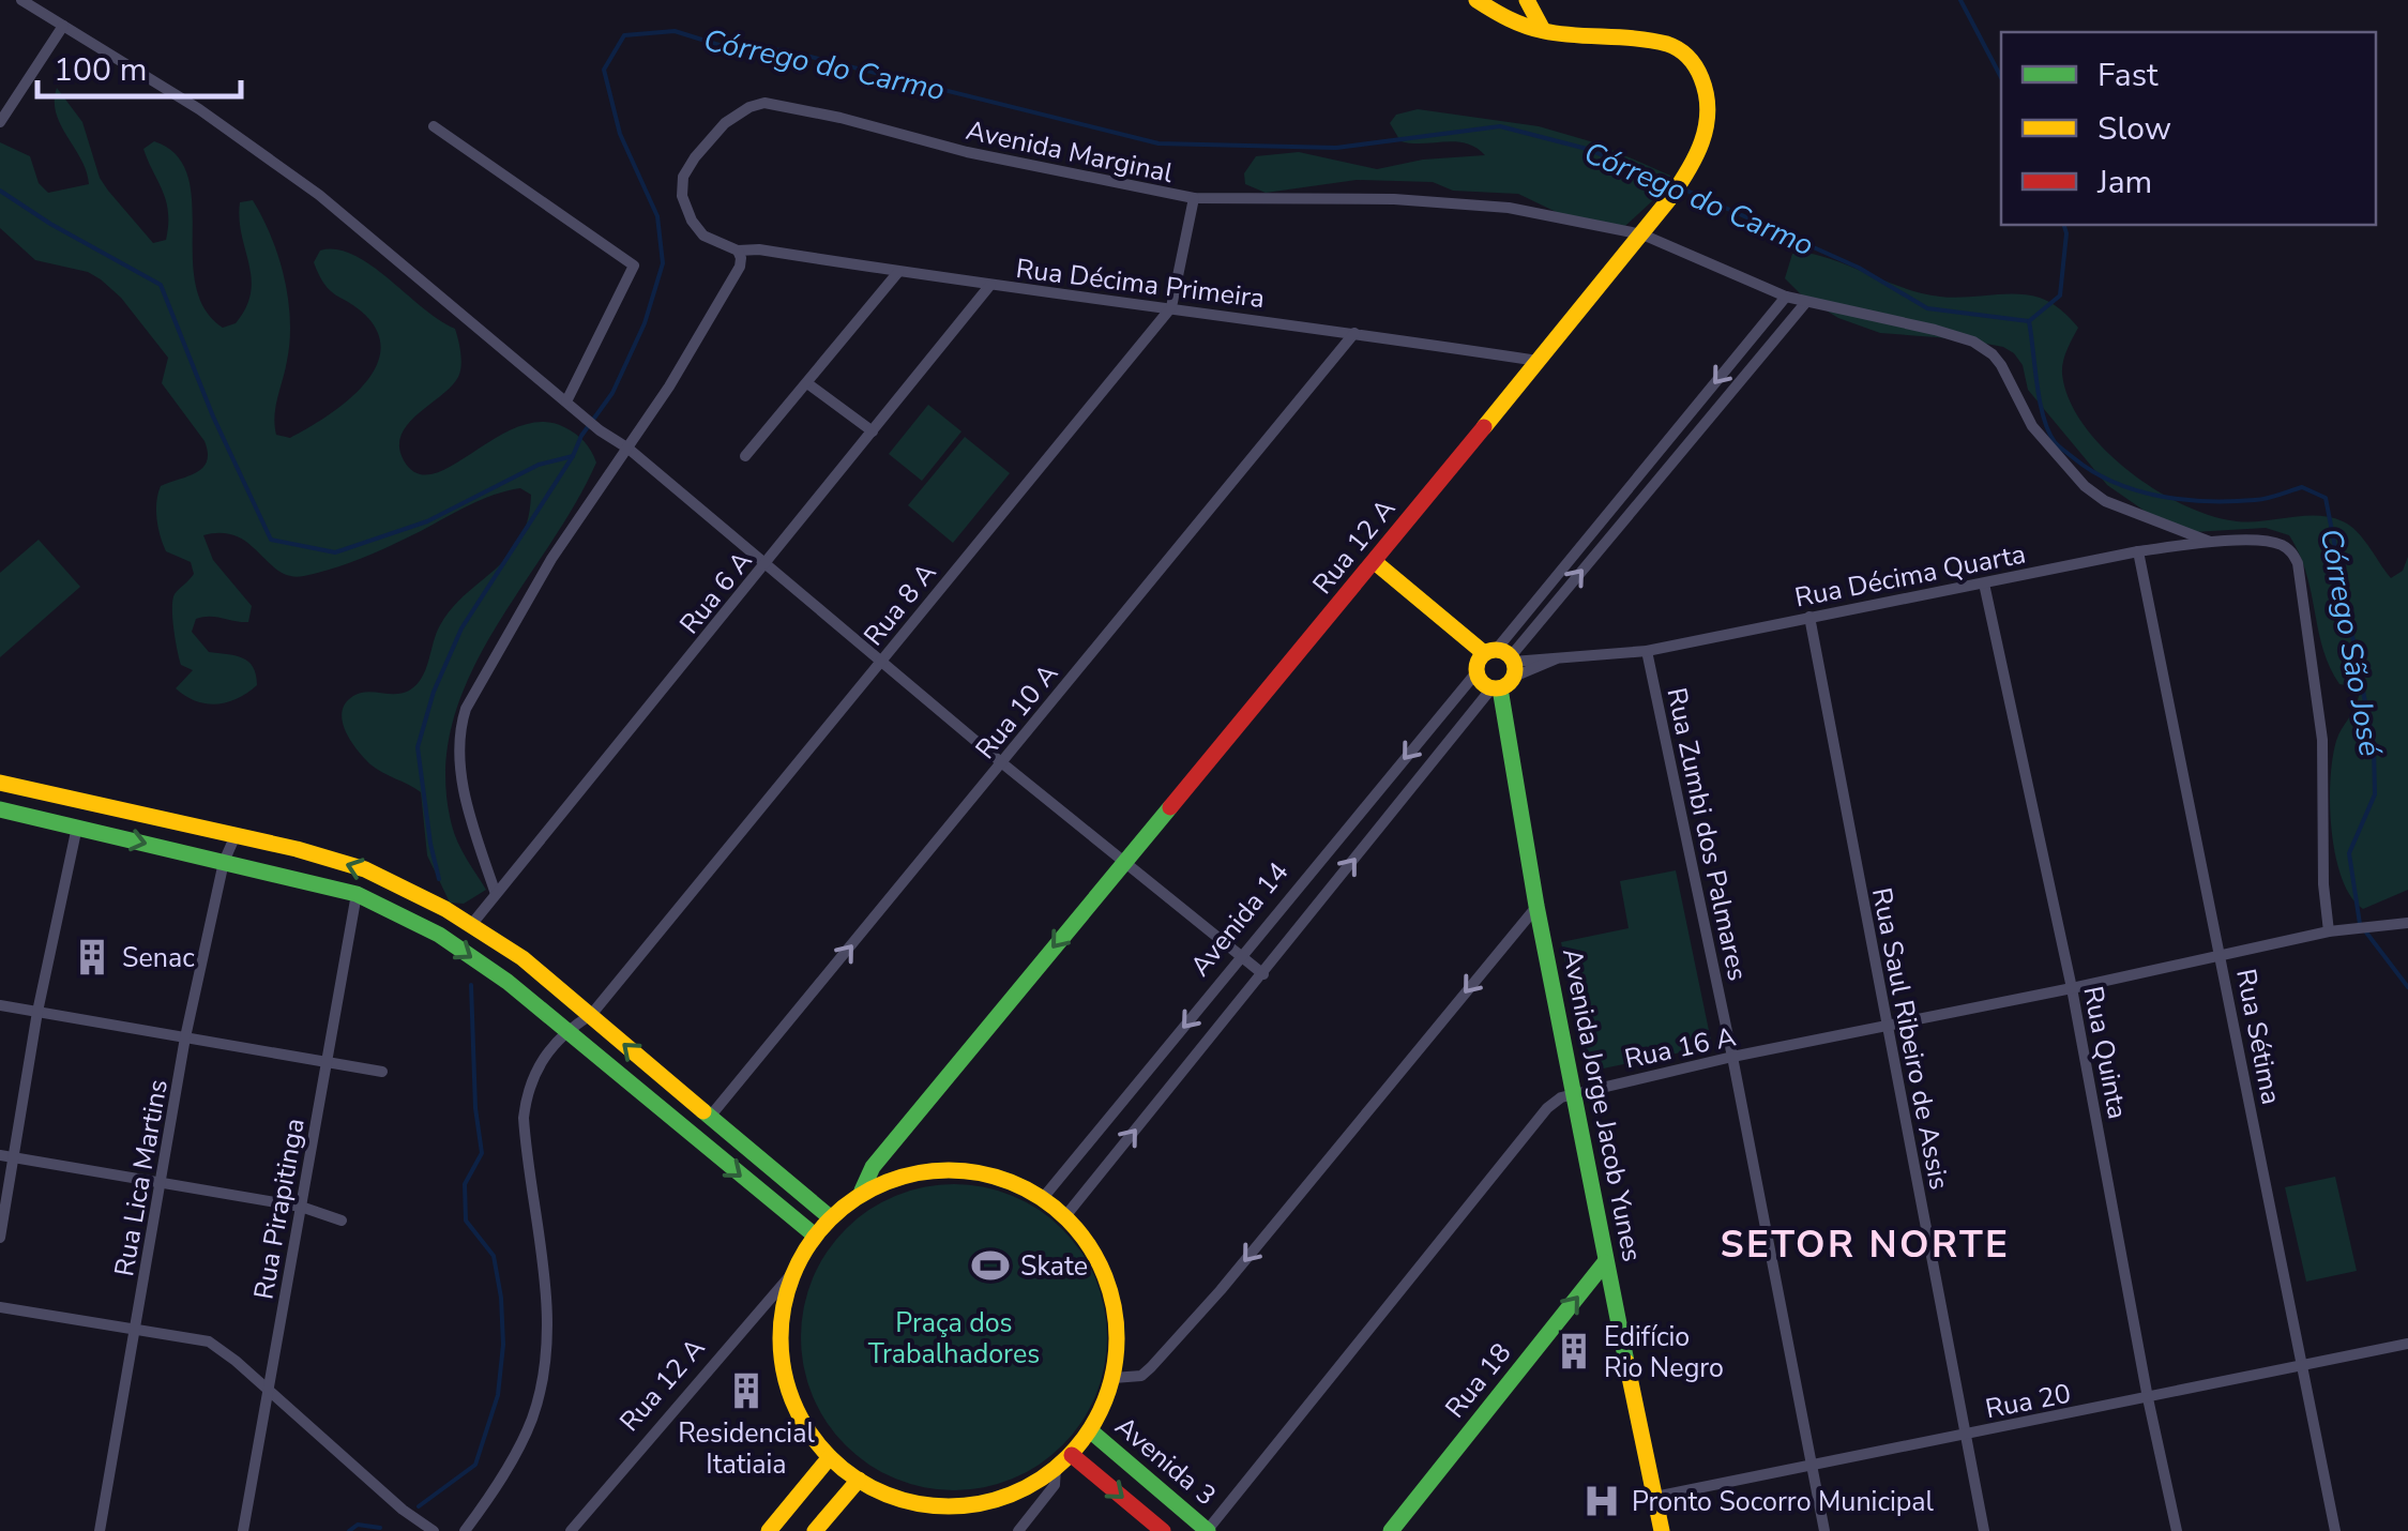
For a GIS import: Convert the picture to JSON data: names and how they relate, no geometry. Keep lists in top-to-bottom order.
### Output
{
  "streets": {
    "main road": [
      "Rua 12 A",
      "Avenida 14",
      "Avenida Jorge Jacob Yunes",
      "Rua 18",
      "Avenida 3"
    ],
    "street": [
      "Avenida Marginal",
      "Rua Décima Primeira",
      "Rua Décima Quarta",
      "Rua 6 A",
      "Rua 8 A",
      "Rua 10 A",
      "Rua Zumbi dos Palmares",
      "Rua Sétima",
      "Rua Saul Ribeiro de Assis",
      "Rua 16 A",
      "Rua Quinta",
      "Rua Lica Martins",
      "Rua Pirapitinga",
      "Rua 20"
    ]
  },
  "crossings": [
    ["Avenida Marginal", "Rua Décima Primeira"],
    ["Avenida Marginal", "Rua 12 A"],
    ["Avenida Marginal", "Rua Décima Quarta"],
    ["Avenida Marginal", "Rua 8 A"],
    ["Avenida Marginal", "Avenida 14"],
    ["Rua Décima Primeira", "Rua 12 A"],
    ["Rua Décima Primeira", "Rua 6 A"],
    ["Rua Décima Primeira", "Rua 8 A"],
    ["Rua Décima Primeira", "Rua 10 A"],
    ["Rua 12 A", "Avenida 14"],
    ["Rua 12 A", "Avenida 3"],
    ["Rua Décima Quarta", "Rua Zumbi dos Palmares"],
    ["Rua Décima Quarta", "Avenida 14"],
    ["Rua Décima Quarta", "Rua Sétima"],
    ["Rua Décima Quarta", "Rua Saul Ribeiro de Assis"],
    ["Rua Décima Quarta", "Rua 16 A"],
    ["Rua Décima Quarta", "Rua Quinta"],
    ["Rua Décima Quarta", "Avenida Jorge Jacob Yunes"],
    ["Rua Zumbi dos Palmares", "Rua 16 A"],
    ["Rua Zumbi dos Palmares", "Rua 20"],
    ["Avenida 14", "Avenida Jorge Jacob Yunes"],
    ["Avenida 14", "Avenida 3"],
    ["Rua Sétima", "Rua 16 A"],
    ["Rua Sétima", "Rua 20"],
    ["Rua Saul Ribeiro de Assis", "Rua 16 A"],
    ["Rua Saul Ribeiro de Assis", "Rua 20"],
    ["Rua 16 A", "Rua Quinta"],
    ["Rua 16 A", "Avenida Jorge Jacob Yunes"],
    ["Rua 16 A", "Avenida 3"],
    ["Rua Quinta", "Rua 20"],
    ["Avenida Jorge Jacob Yunes", "Rua 18"],
    ["Avenida Jorge Jacob Yunes", "Rua 20"]
  ],
  "one_way": ["Rua 10 A", "Rua 18"],
  "districts": ["SETOR NORTE"],
  "water": ["Córrego do Carmo", "Córrego São José"],
  "parks": ["Praça dos Trabalhadores"],
  "places": {
    "building": ["Senac", "Edifício Rio Negro", "Residencial Itatiaia"],
    "sports": ["Skate"],
    "hospital": ["Pronto Socorro Municipal"]
  },
  "legend": ["Fast", "Slow", "Jam"],
  "scale_bar": "100 m"
}
